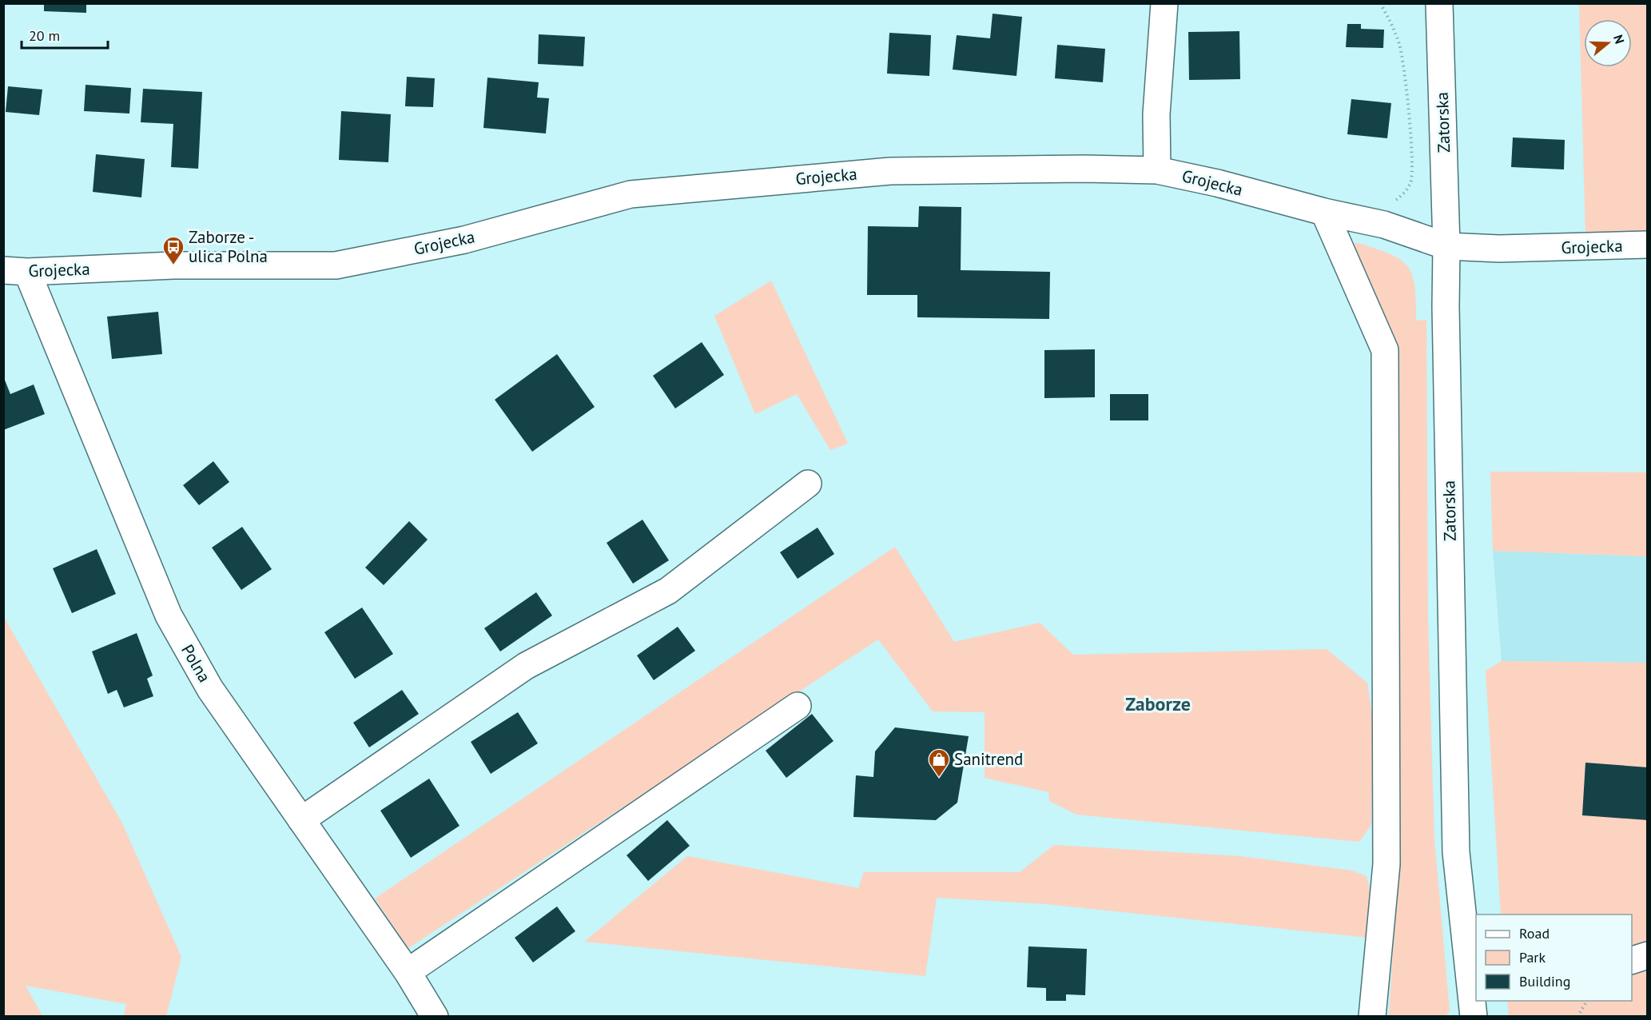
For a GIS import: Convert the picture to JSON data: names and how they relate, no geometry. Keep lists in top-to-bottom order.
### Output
{
  "streets": {
    "street": ["Zatorska", "Grojecka", "Polna"]
  },
  "crossings": [
    ["Zatorska", "Grojecka"],
    ["Grojecka", "Polna"]
  ],
  "districts": ["Zaborze"],
  "places": {
    "bus stop": ["Zaborze - ulica Polna"],
    "shop": ["Sanitrend"]
  },
  "legend": ["Road", "Park", "Building"],
  "scale_bar": "20 m",
  "north": "right"
}
